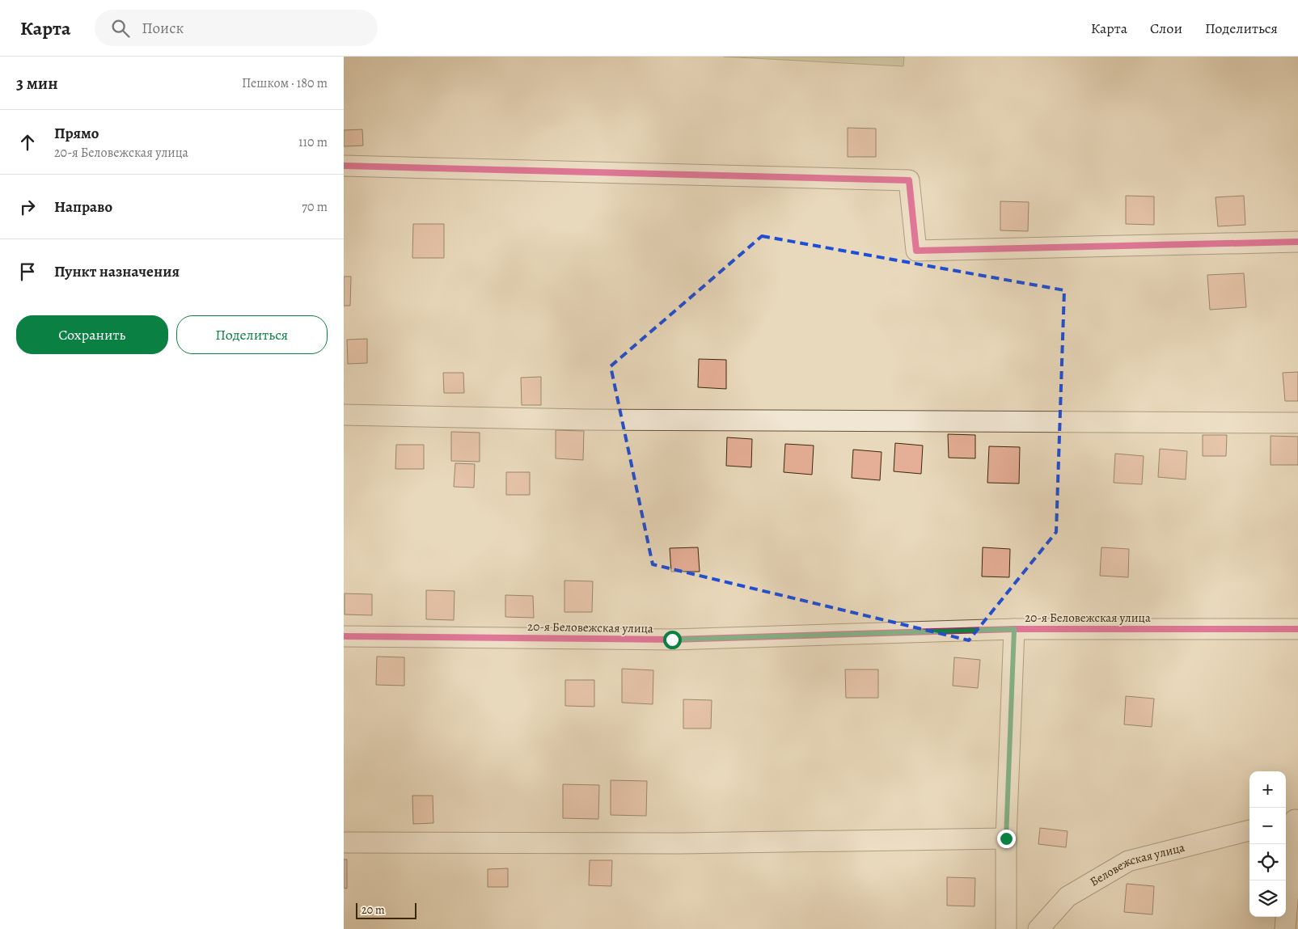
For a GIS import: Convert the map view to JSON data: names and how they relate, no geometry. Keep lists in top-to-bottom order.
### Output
{
  "streets": {
    "street": ["20-я Беловежская улица", "Беловежская улица"]
  },
  "scale_bar": "20 m",
  "page": {
    "header": "Карта",
    "search": "Поиск",
    "nav": ["Карта", "Слои", "Поделиться"],
    "heading": ["3 мин", "Пешком · 180 m"],
    "list": [
      ["Прямо", "20-я Беловежская улица", "110 m"],
      ["Направо", "70 m"],
      "Пункт назначения"
    ],
    "buttons": ["Сохранить", "Поделиться"],
    "map_buttons": ["+", "−"],
    "scale": "20 m"
  }
}
